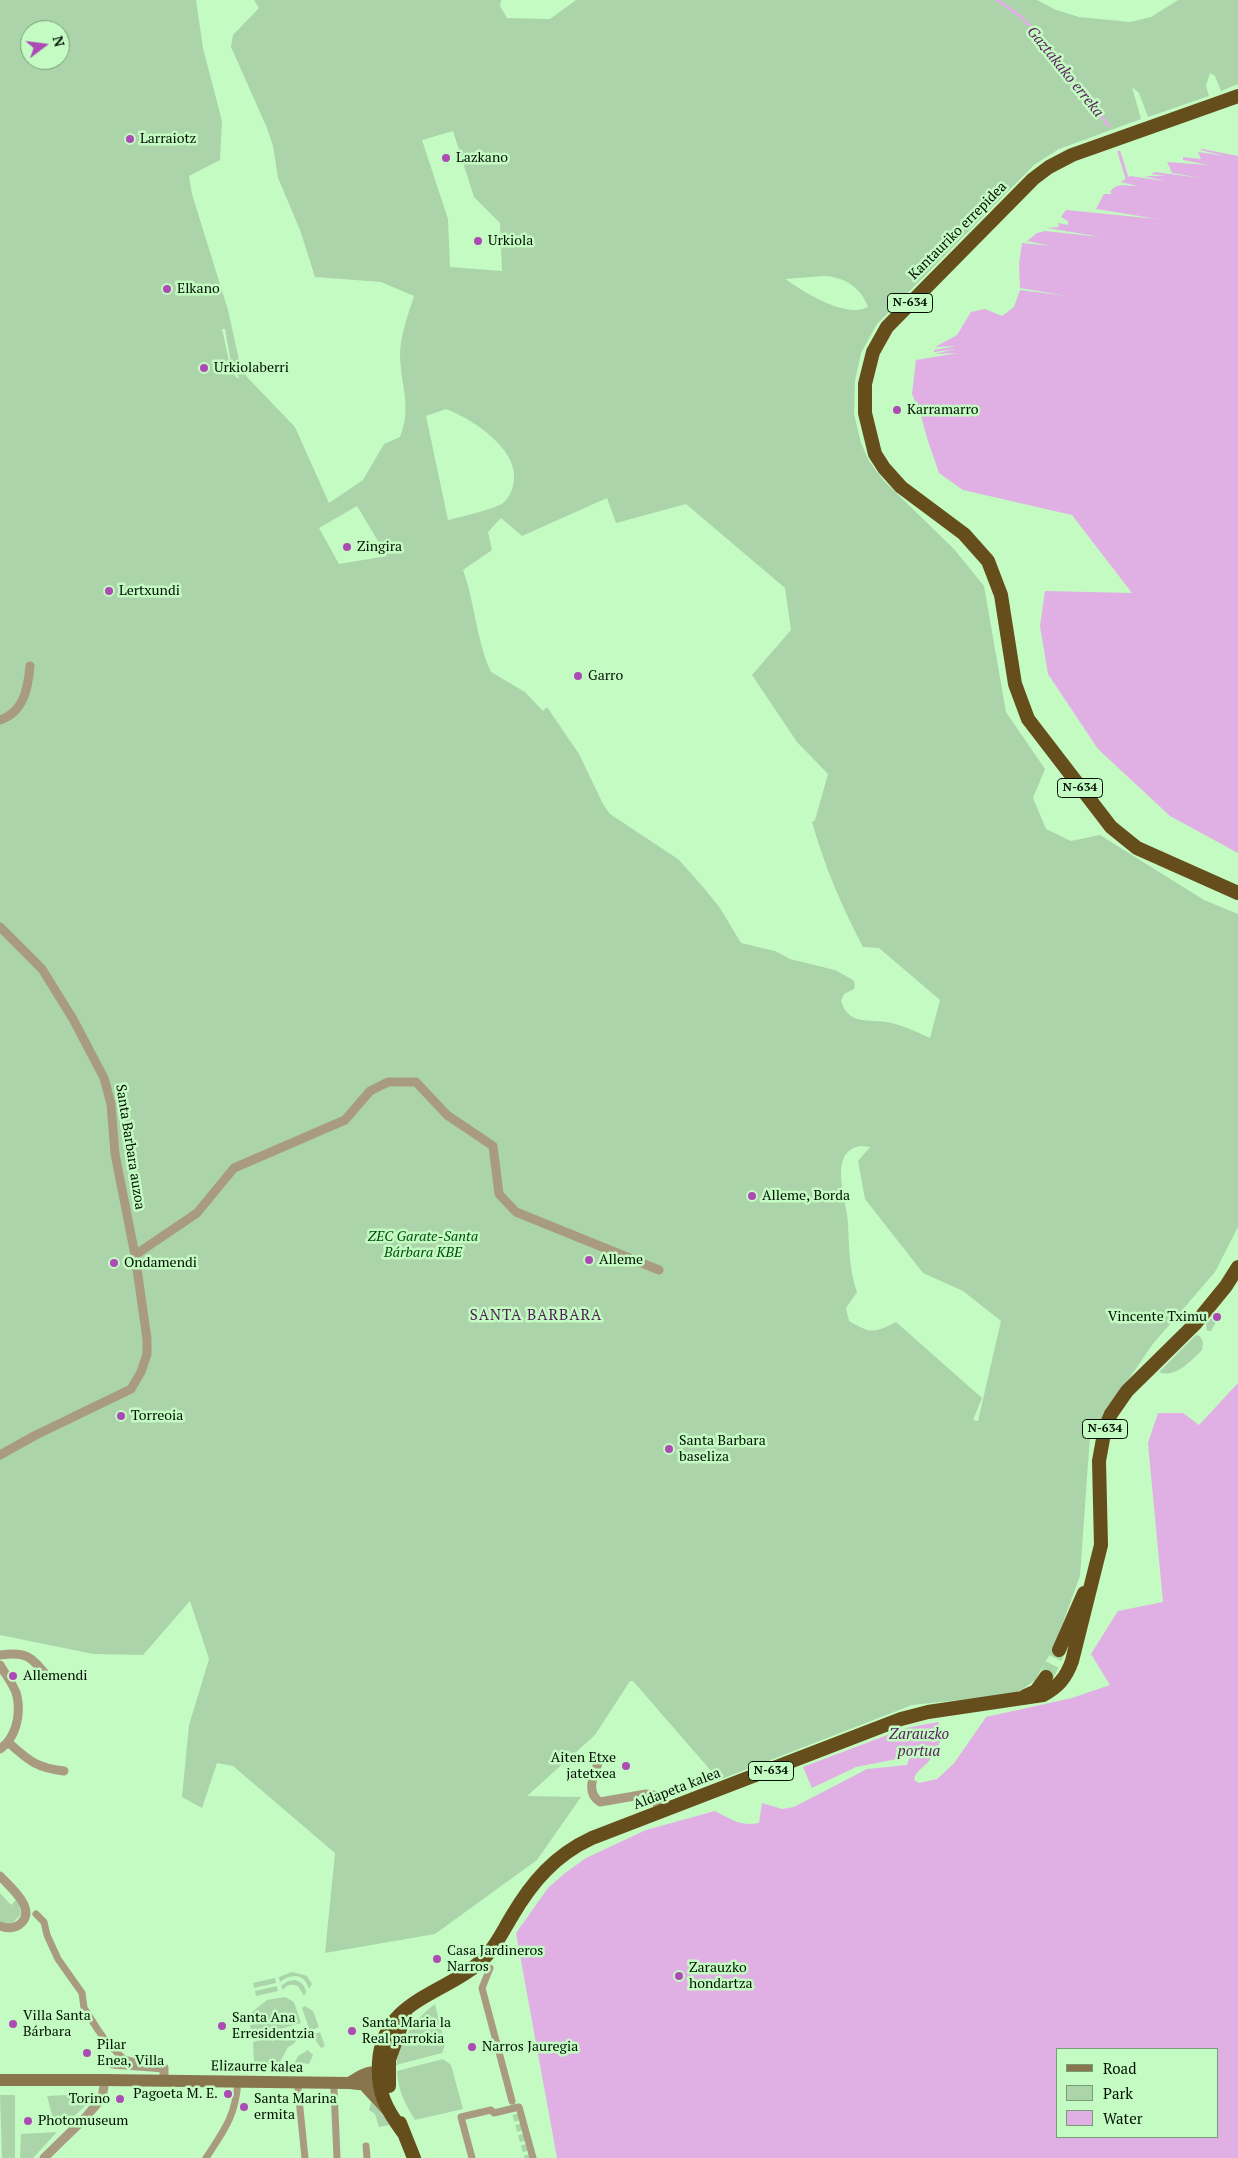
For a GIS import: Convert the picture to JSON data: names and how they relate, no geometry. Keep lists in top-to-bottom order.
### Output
{
  "streets": {
    "highway": ["Kantauriko errepidea", "N-634", "Aldapeta kalea"],
    "main road": ["Elizaurre kalea"],
    "street": ["Santa Barbara auzoa"]
  },
  "crossings": [
    ["N-634", "Aldapeta kalea"],
    ["N-634", "Elizaurre kalea"]
  ],
  "districts": ["SANTA BARBARA"],
  "water": ["Gaztakako erreka", "Zarauzko portua"],
  "parks": ["ZEC Garate-Santa Bárbara KBE"],
  "places": [
    "Larraiotz",
    "Lazkano",
    "Urkiola",
    "Elkano",
    "Urkiolaberri",
    "Karramarro",
    "Zingira",
    "Lertxundi",
    "Garro",
    "Alleme, Borda",
    "Alleme",
    "Ondamendi",
    "Vincente Tximu",
    "Torreoia",
    "Santa Barbara baseliza",
    "Allemendi",
    "Aiten Etxe jatetxea",
    "Casa Jardineros Narros",
    "Zarauzko hondartza",
    "Villa Santa Bárbara",
    "Santa Ana Erresidentzia",
    "Santa Maria la Real parrokia",
    "Narros Jauregia",
    "Pilar Enea, Villa",
    "Pagoeta M. E.",
    "Torino",
    "Santa Marina ermita",
    "Photomuseum"
  ],
  "legend": ["Road", "Park", "Water"],
  "north": "right"
}
